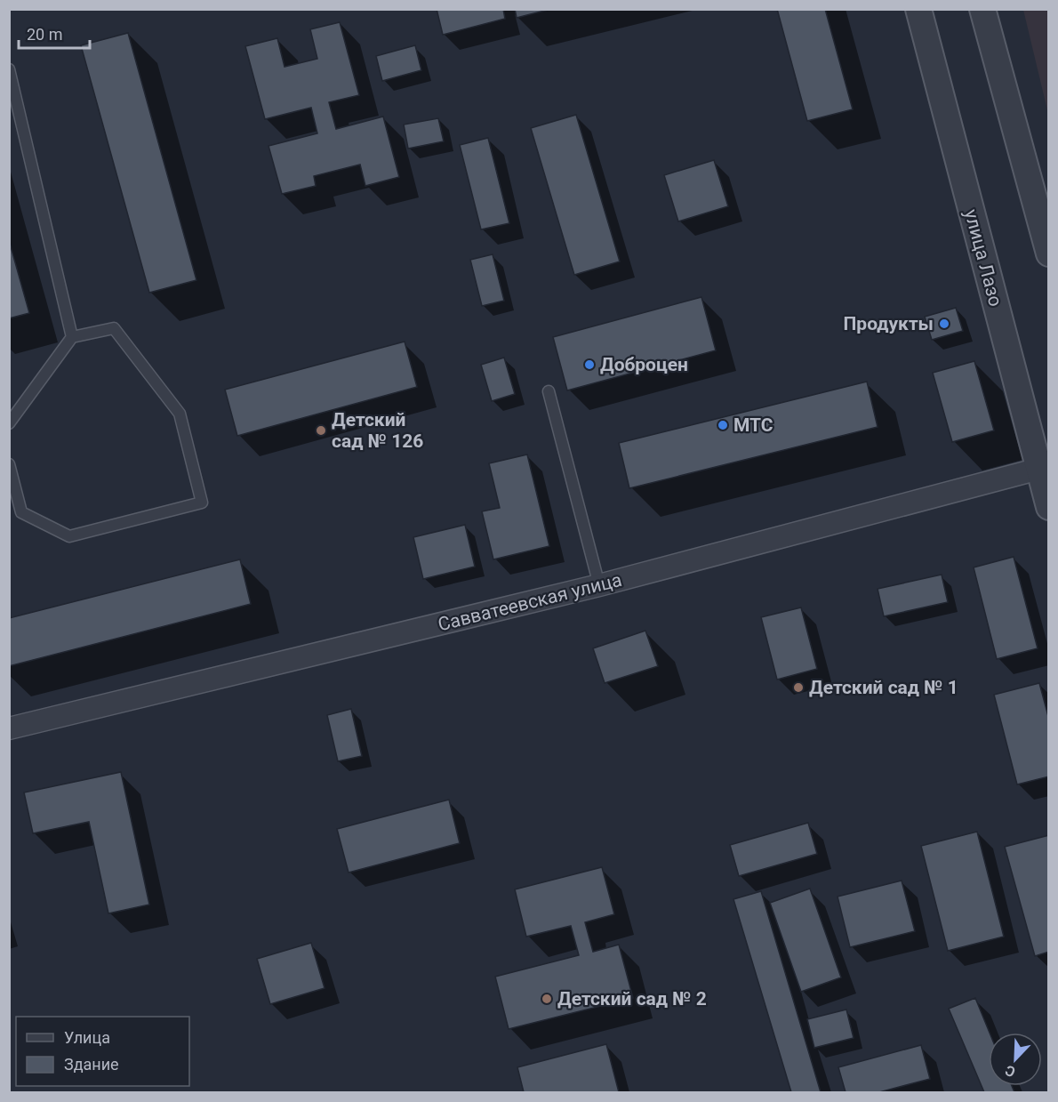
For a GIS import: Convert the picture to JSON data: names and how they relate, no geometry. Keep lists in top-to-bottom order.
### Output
{
  "streets": {
    "street": ["улица Лазо", "Савватеевская улица"]
  },
  "crossings": [
    ["улица Лазо", "Савватеевская улица"]
  ],
  "places": [
    "Продукты",
    "Доброцен",
    "МТС",
    "Детский сад № 126",
    "Детский сад № 1",
    "Детский сад № 2"
  ],
  "legend": ["Улица", "Здание"],
  "scale_bar": "20 m",
  "north": "bottom left"
}
